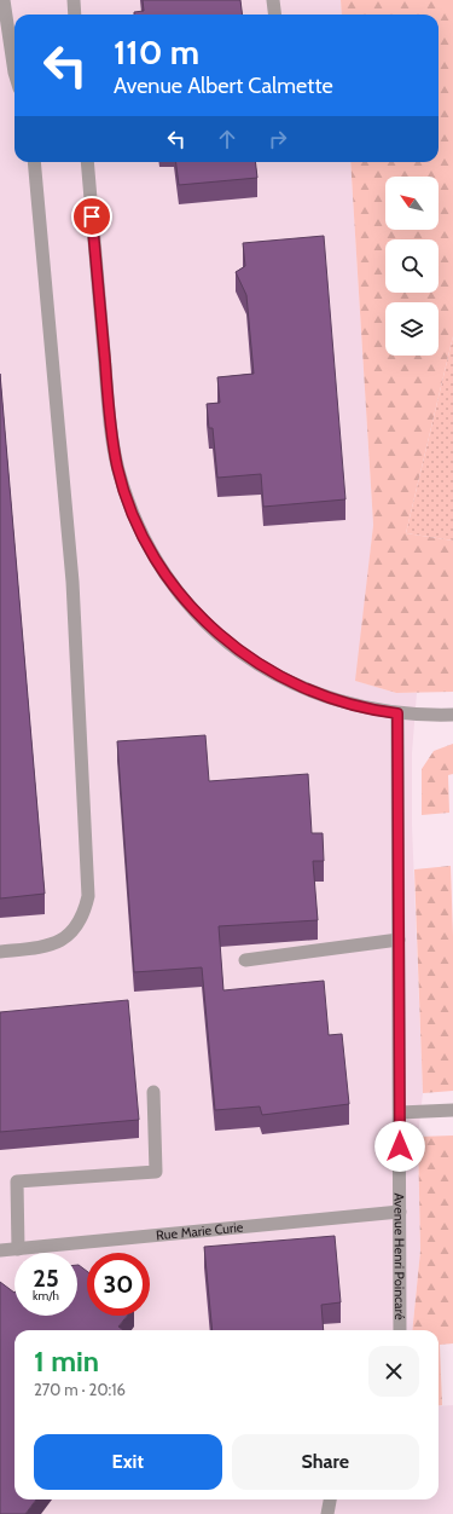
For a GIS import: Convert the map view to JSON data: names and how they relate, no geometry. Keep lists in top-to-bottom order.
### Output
{
  "streets": {
    "street": ["Rue Marie Curie", "Avenue Henri Poincaré"]
  },
  "crossings": [
    ["Rue Marie Curie", "Avenue Henri Poincaré"]
  ],
  "north": "top left",
  "page": {
    "turn": ["110 m", "Avenue Albert Calmette"],
    "speed": "25 km/h",
    "limit": "30",
    "heading": ["1 min", "270 m · 20:16"],
    "buttons": ["Exit", "Share"]
  }
}
